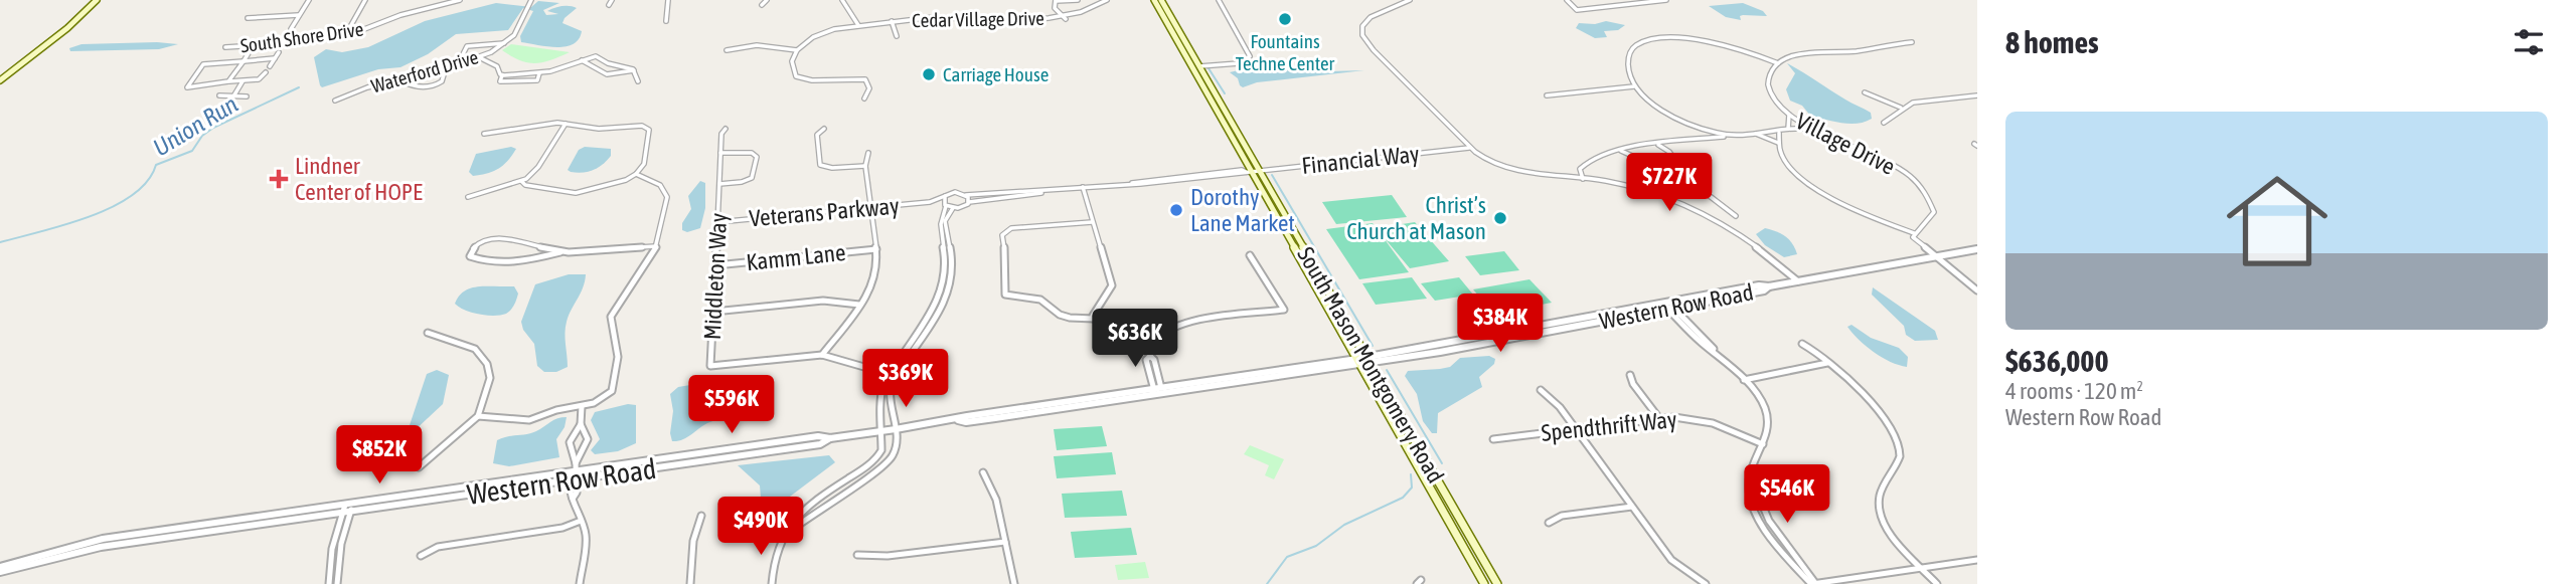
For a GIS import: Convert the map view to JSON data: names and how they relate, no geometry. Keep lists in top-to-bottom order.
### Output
{
  "streets": {
    "main road": ["South Mason Montgomery Road"],
    "street": [
      "Cedar Village Drive",
      "South Shore Drive",
      "Waterford Drive",
      "Village Drive",
      "Financial Way",
      "Veterans Parkway",
      "Kamm Lane",
      "Middleton Way",
      "Western Row Road",
      "Spendthrift Way"
    ]
  },
  "crossings": [
    ["Financial Way", "Veterans Parkway"],
    ["Financial Way", "South Mason Montgomery Road"],
    ["Veterans Parkway", "Middleton Way"],
    ["Kamm Lane", "Middleton Way"],
    ["Western Row Road", "South Mason Montgomery Road"]
  ],
  "water": ["Union Run"],
  "places": {
    "other": [
      "Fountains Techne Center",
      "Carriage House",
      "Dorothy Lane Market",
      "Christ’s Church at Mason"
    ],
    "health": ["Lindner Center of HOPE"]
  },
  "page": {
    "heading": "8 homes",
    "list": [
      {
        "name": "$636,000",
        "note": "4 rooms · 120 m² · Western Row Road"
      }
    ],
    "price": [
      "$727K",
      "$384K",
      "$636K",
      "$369K",
      "$596K",
      "$852K",
      "$546K",
      "$490K"
    ]
  }
}
